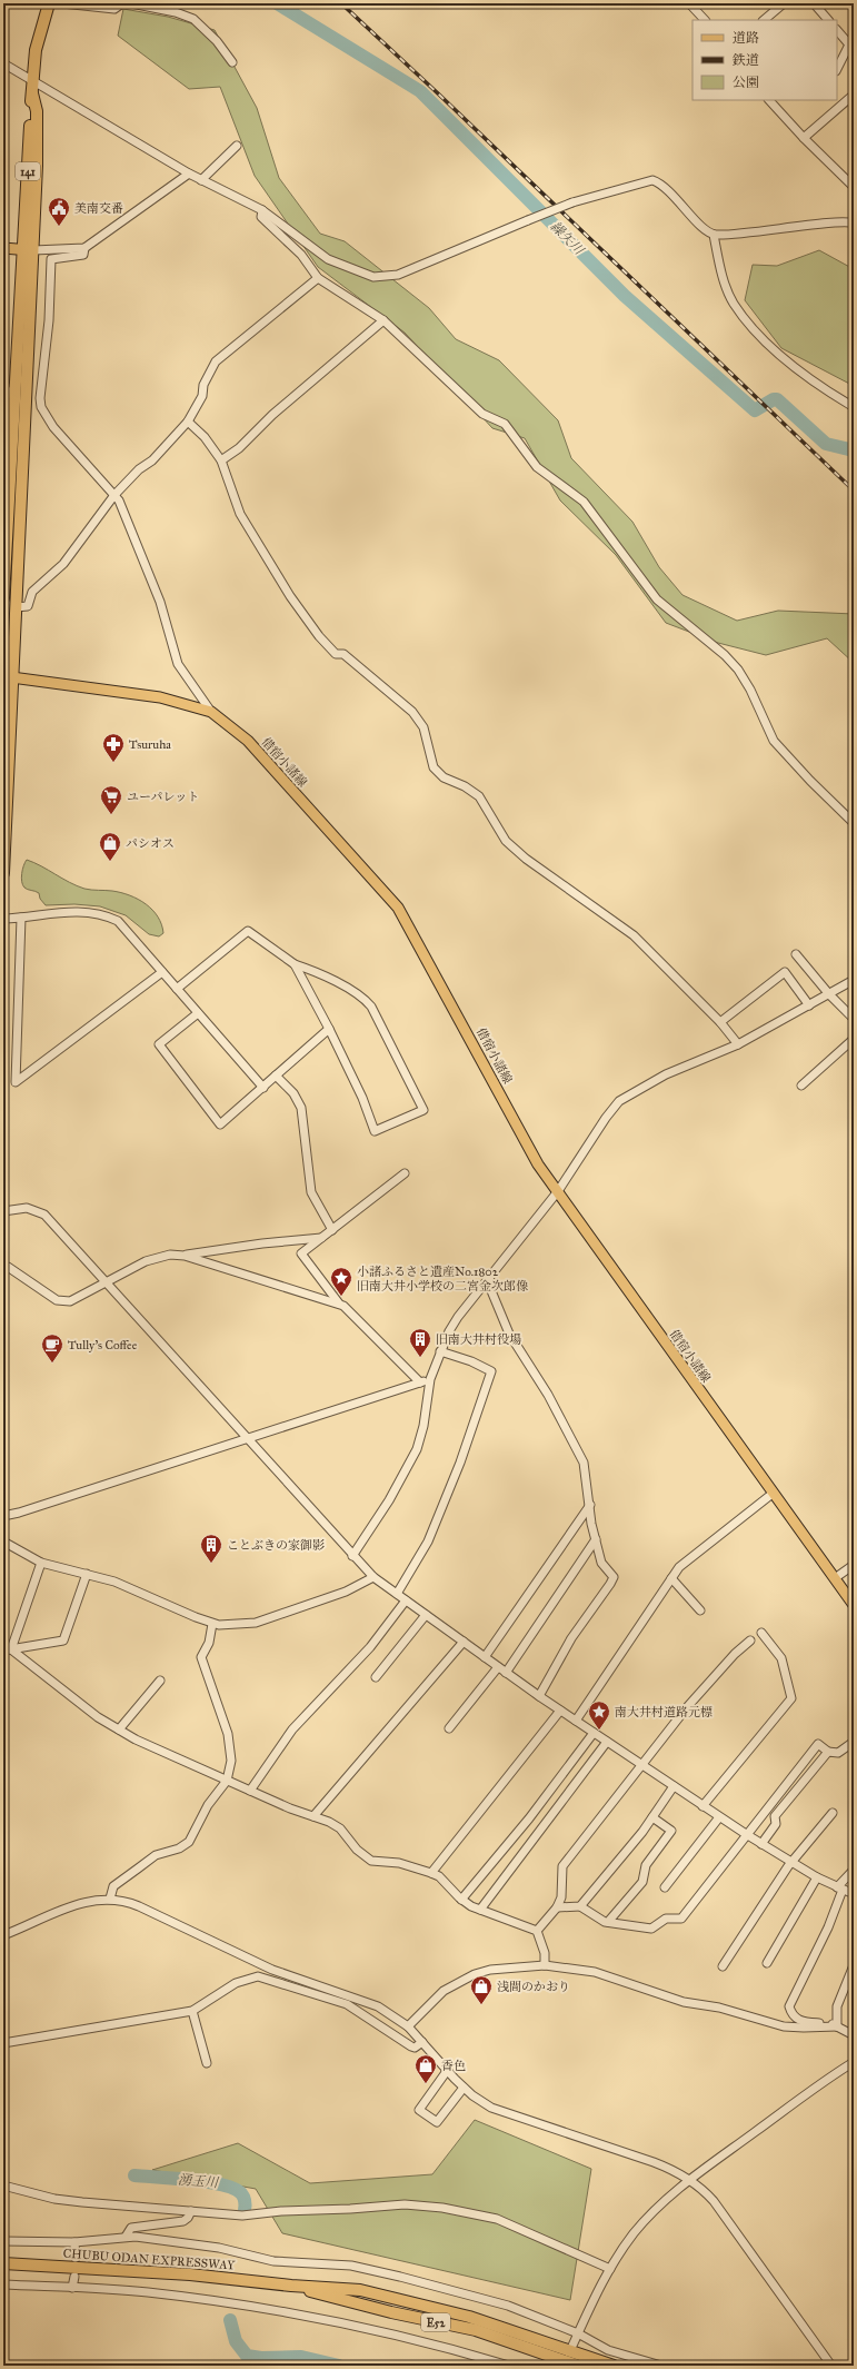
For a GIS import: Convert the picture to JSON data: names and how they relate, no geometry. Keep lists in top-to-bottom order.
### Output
{
  "streets": {
    "highway": ["141", "CHUBU ODAN EXPRESSWAY", "E52"],
    "main road": ["借宿小諸線"]
  },
  "crossings": [
    ["141", "借宿小諸線"]
  ],
  "water": ["繰矢川", "湧玉川"],
  "places": {
    "public building": ["美南交番"],
    "pharmacy": ["Tsuruha"],
    "supermarket": ["ユーパレット"],
    "shop": ["パシオス", "浅間のかおり", "香色"],
    "place": ["小諸ふるさと遺産No.1802 旧南大井小学校の二宮金次郎像", "南大井村道路元標"],
    "building": ["旧南大井村役場", "ことぶきの家御影"],
    "cafe": ["Tully's Coffee"]
  },
  "legend": ["道路", "鉄道", "公園"]
}
